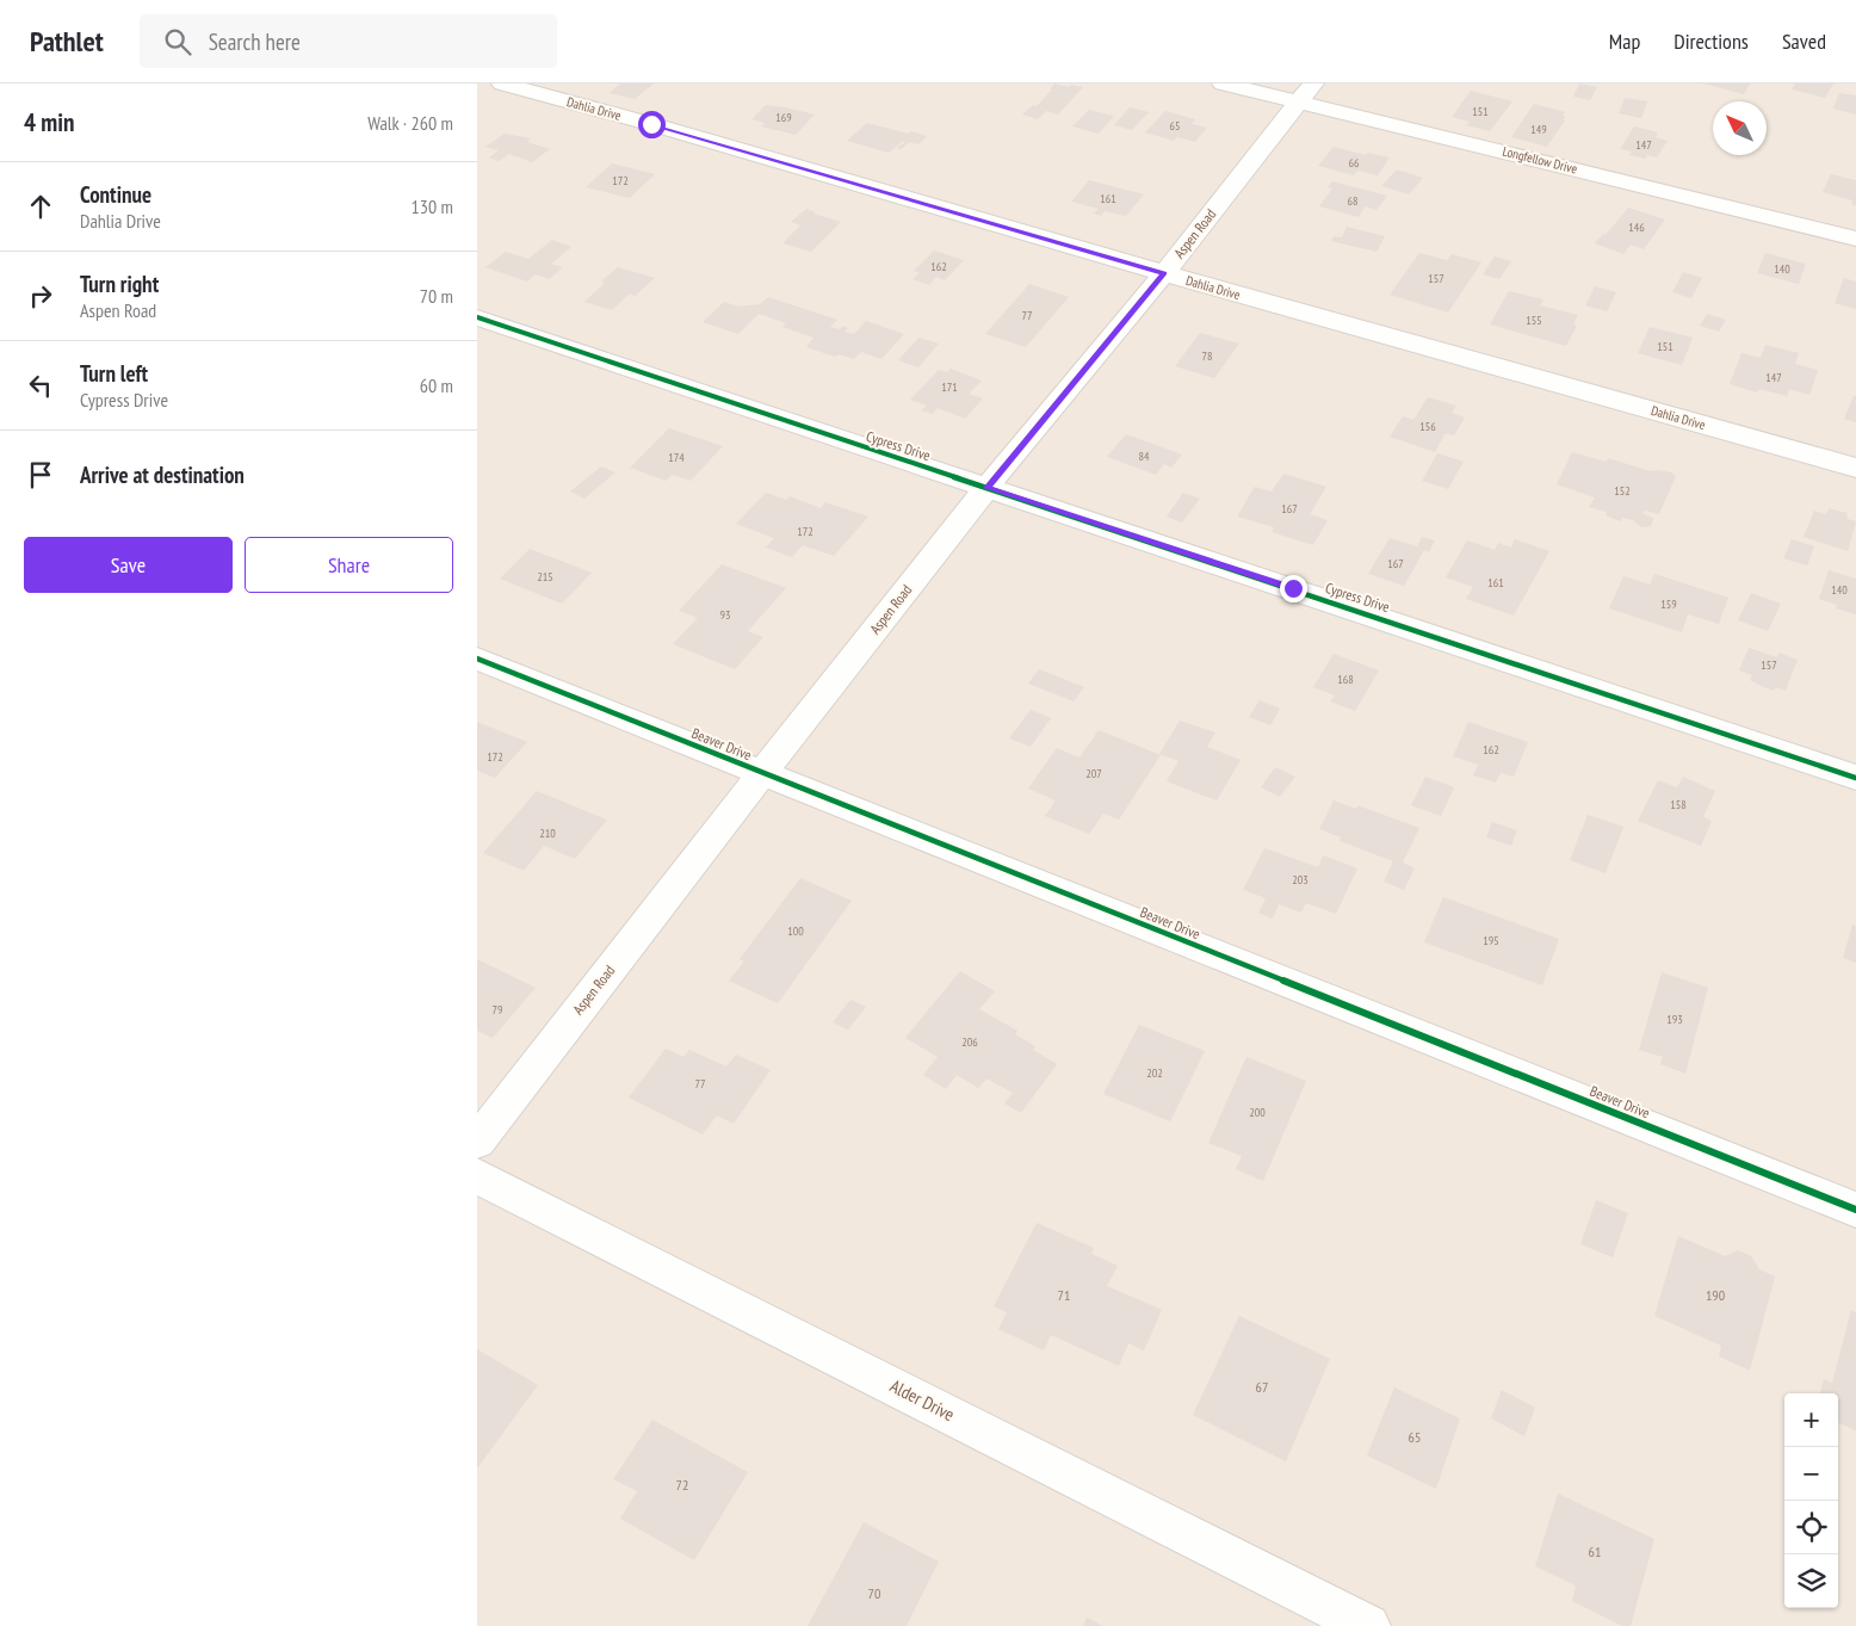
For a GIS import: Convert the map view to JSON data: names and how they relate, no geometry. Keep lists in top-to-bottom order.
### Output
{
  "streets": {
    "street": [
      "Dahlia Drive",
      "Longfellow Drive",
      "Aspen Road",
      "Cypress Drive",
      "Beaver Drive",
      "Alder Drive"
    ]
  },
  "crossings": [
    ["Dahlia Drive", "Aspen Road"],
    ["Longfellow Drive", "Aspen Road"],
    ["Aspen Road", "Cypress Drive"],
    ["Aspen Road", "Beaver Drive"]
  ],
  "house_numbers": [
    "151",
    "169",
    "65",
    "149",
    "147",
    "66",
    "172",
    "161",
    "68",
    "146",
    "162",
    "140",
    "157",
    "77",
    "155",
    "151",
    "78",
    "147",
    "171",
    "156",
    "84",
    "174",
    "152",
    "167",
    "172",
    "167",
    "215",
    "161",
    "140",
    "159",
    "93",
    "157",
    "168",
    "162",
    "172",
    "207",
    "158",
    "210",
    "203",
    "100",
    "195",
    "79",
    "193",
    "206",
    "202",
    "77",
    "200",
    "71",
    "190",
    "67",
    "65",
    "72",
    "61",
    "70"
  ],
  "north": "top left",
  "page": {
    "header": "Pathlet",
    "search": "Search here",
    "nav": ["Map", "Directions", "Saved"],
    "heading": ["4 min", "Walk · 260 m"],
    "list": [
      ["Continue", "Dahlia Drive", "130 m"],
      ["Turn right", "Aspen Road", "70 m"],
      ["Turn left", "Cypress Drive", "60 m"],
      "Arrive at destination"
    ],
    "buttons": ["Save", "Share"],
    "map_buttons": ["+", "−"]
  }
}
